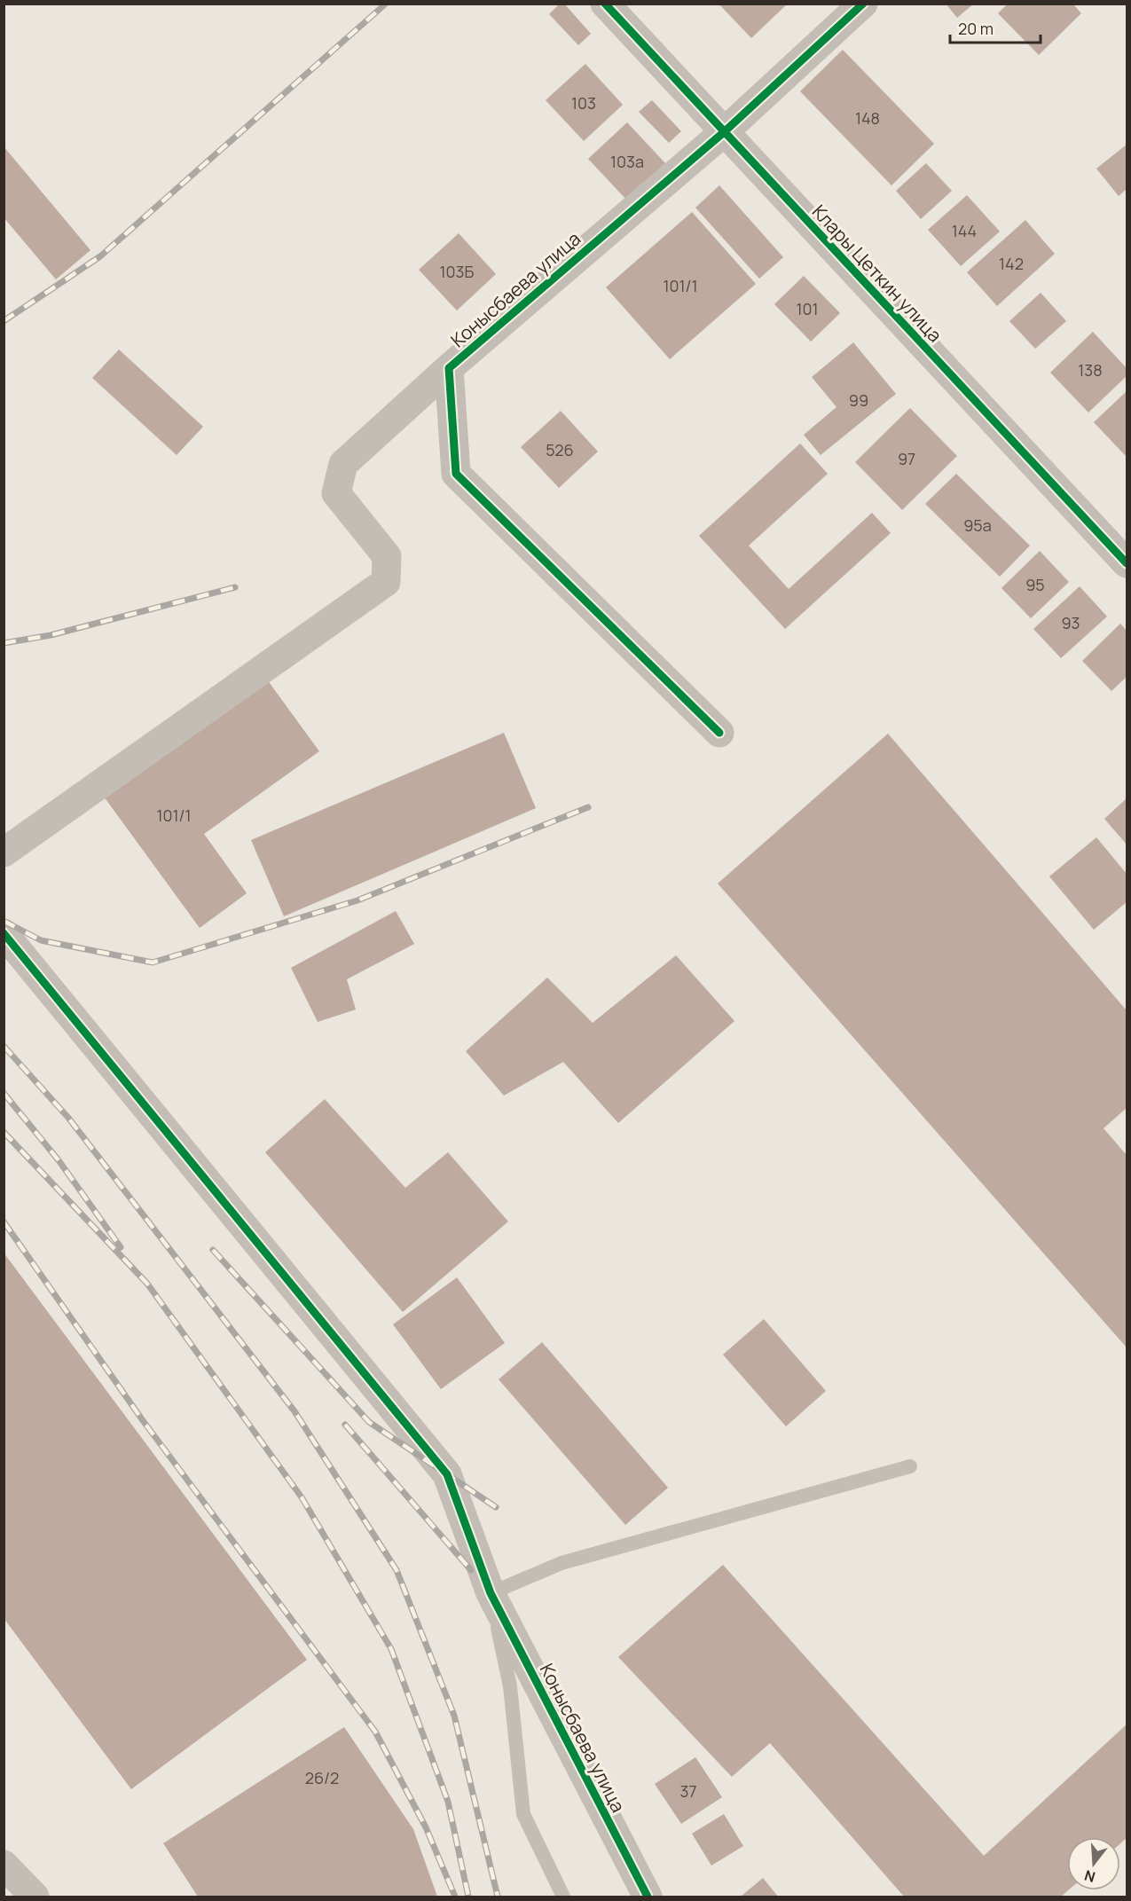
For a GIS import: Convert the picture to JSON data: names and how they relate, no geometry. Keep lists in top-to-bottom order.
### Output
{
  "streets": {
    "street": ["Клары Цеткин улица", "Конысбаева улица"]
  },
  "crossings": [
    ["Клары Цеткин улица", "Конысбаева улица"]
  ],
  "house_numbers": [
    "103",
    "148",
    "103а",
    "144",
    "142",
    "103Б",
    "101/1",
    "101",
    "138",
    "99",
    "526",
    "97",
    "95а",
    "95",
    "93",
    "101/1",
    "26/2",
    "37"
  ],
  "scale_bar": "20 m",
  "north": "bottom"
}
